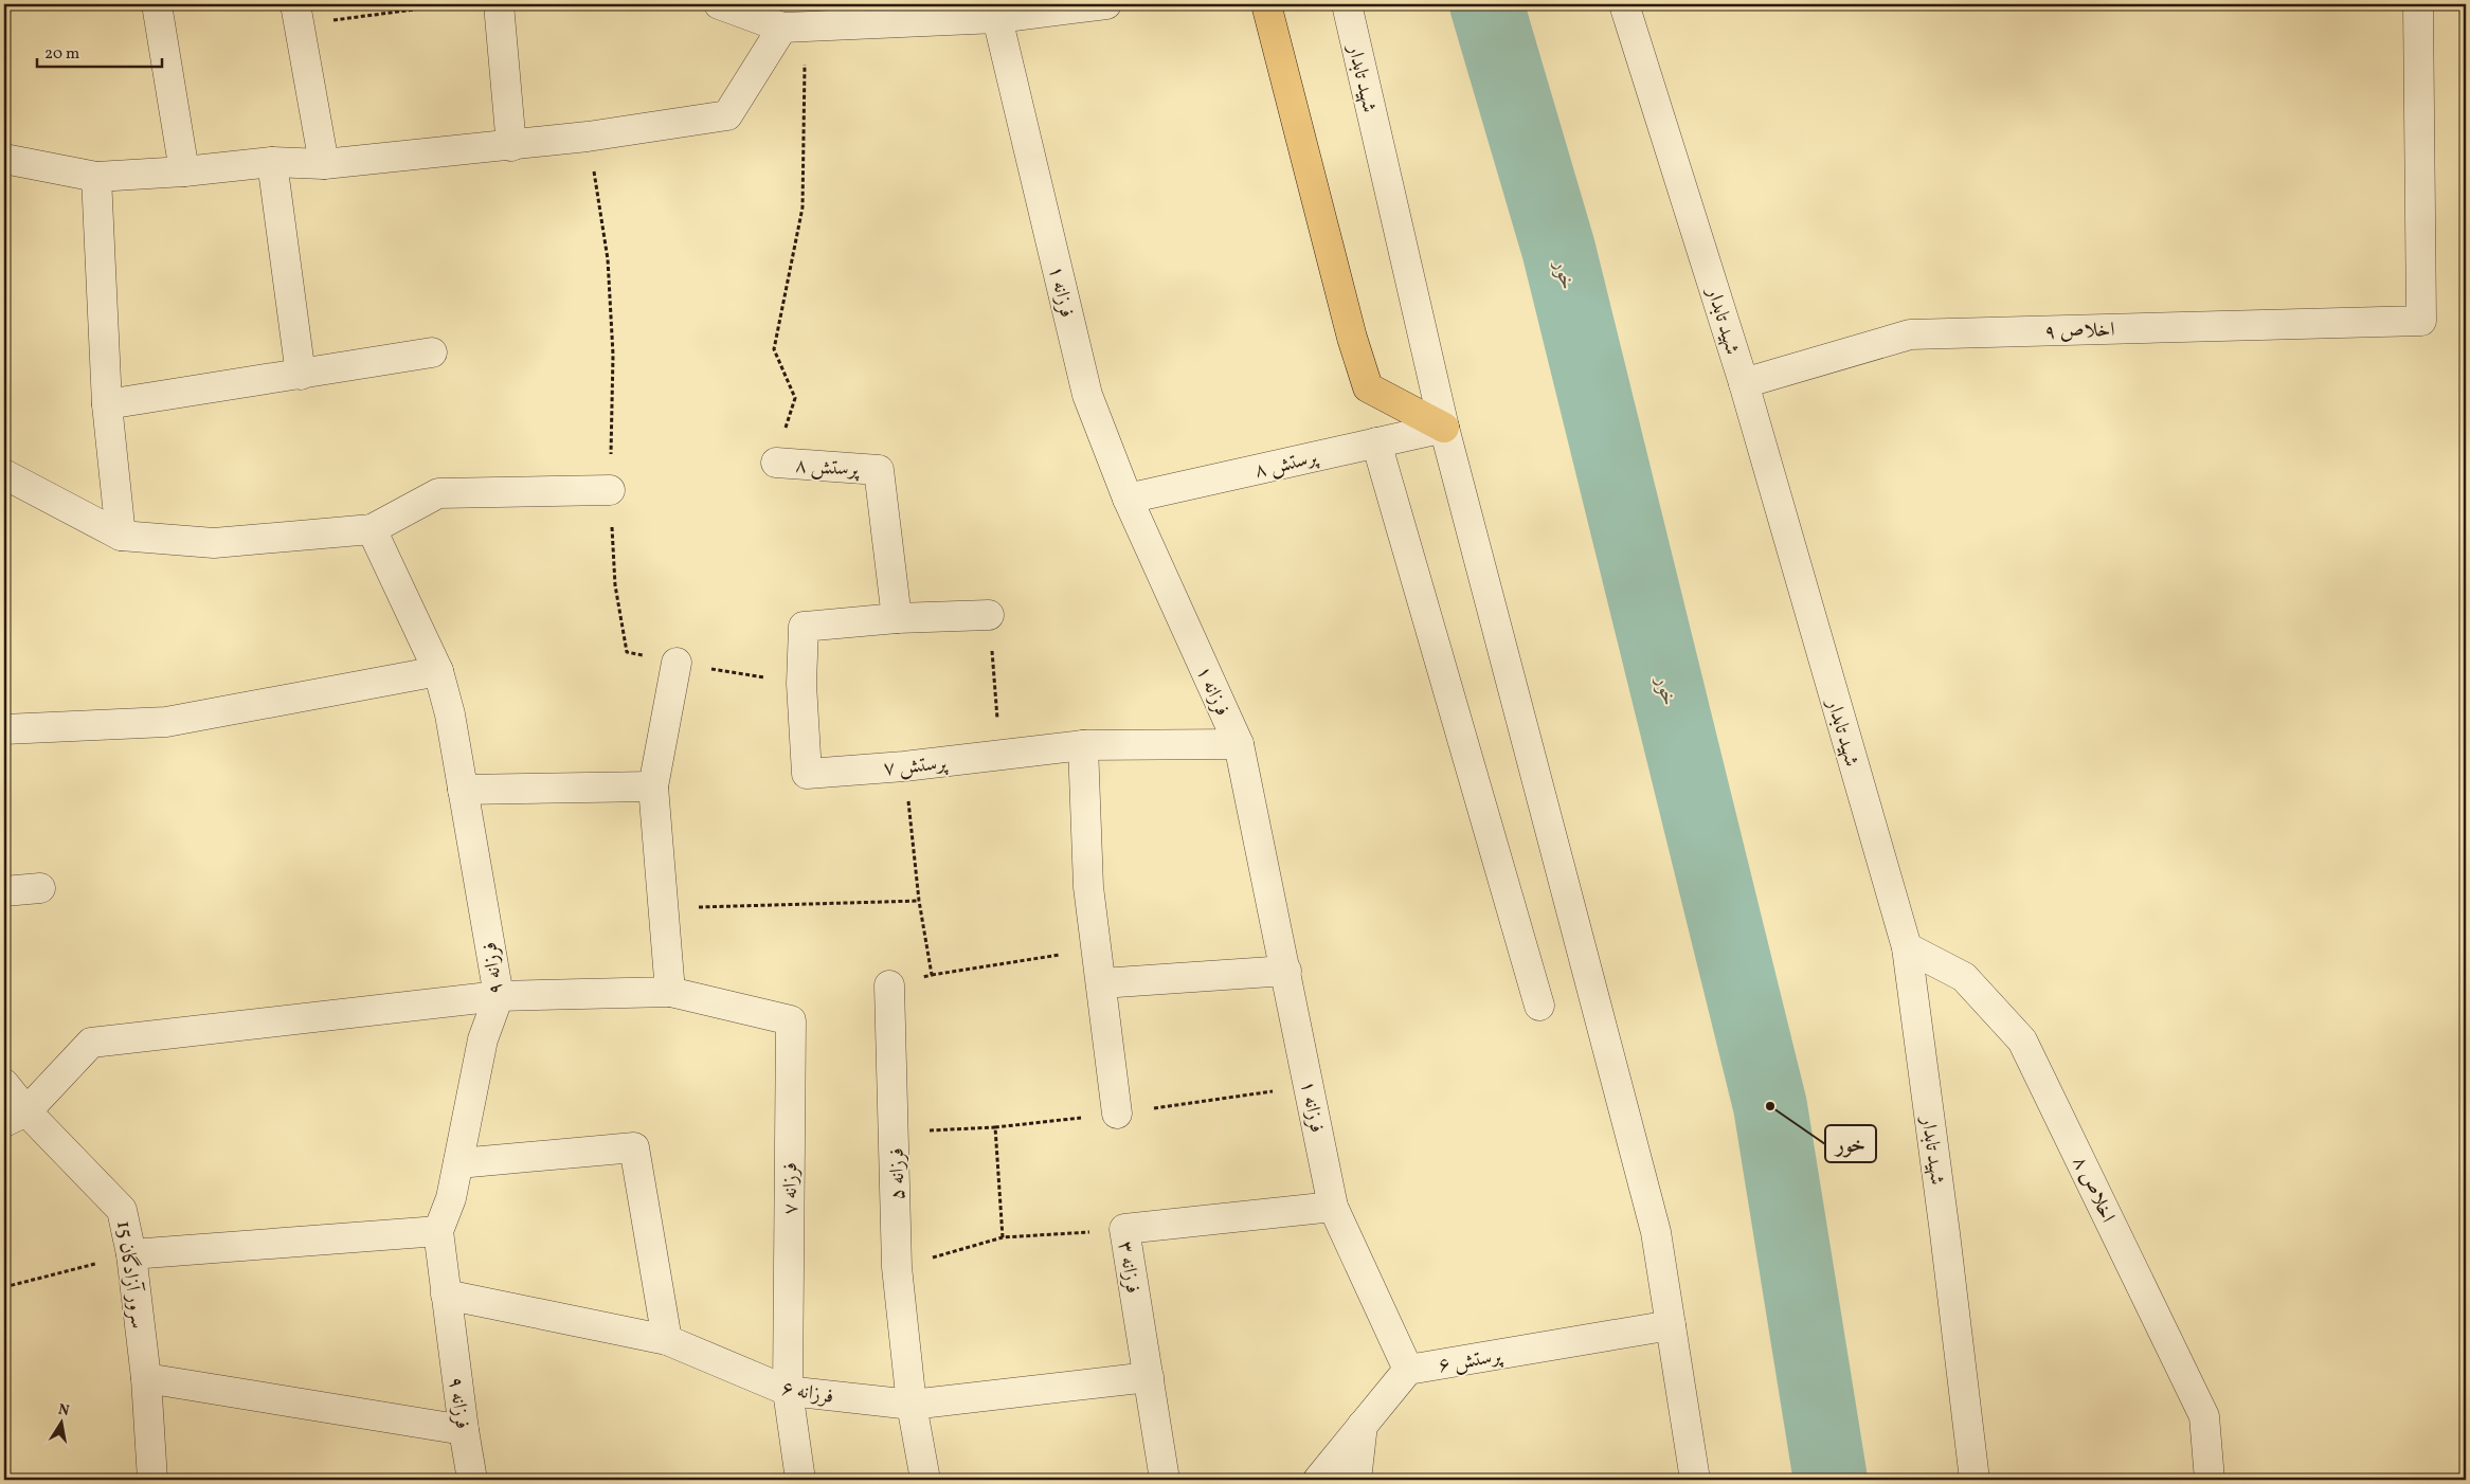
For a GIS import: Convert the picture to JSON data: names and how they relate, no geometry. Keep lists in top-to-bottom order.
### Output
{
  "streets": {
    "street": [
      "شهید تابدار",
      "فرزانه ۱",
      "اخلاص ۹",
      "پرستش ۸",
      "پرستش ۷",
      "فرزانه ۹",
      "فرزانه ۵",
      "فرزانه ۷",
      "اخلاص ۸",
      "فرزانه ۳",
      "سرور آزادگان 15",
      "پرستش ۶",
      "فرزانه ۶"
    ]
  },
  "crossings": [
    ["شهید تابدار", "اخلاص ۹"],
    ["شهید تابدار", "پرستش ۸"],
    ["شهید تابدار", "اخلاص ۸"],
    ["شهید تابدار", "پرستش ۶"],
    ["فرزانه ۱", "پرستش ۸"],
    ["فرزانه ۱", "پرستش ۷"],
    ["فرزانه ۱", "فرزانه ۳"],
    ["فرزانه ۱", "پرستش ۶"],
    ["فرزانه ۹", "فرزانه ۶"],
    ["فرزانه ۵", "فرزانه ۶"],
    ["فرزانه ۷", "فرزانه ۶"],
    ["فرزانه ۳", "فرزانه ۶"]
  ],
  "water": ["خور"],
  "places": ["خور"],
  "scale_bar": "20 m",
  "north": "top"
}
